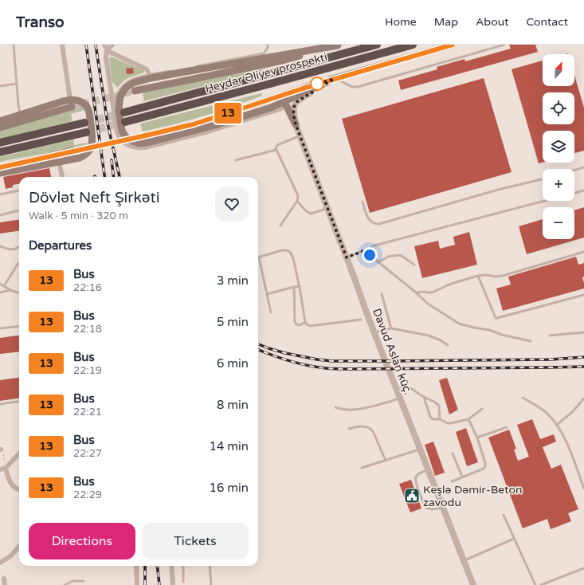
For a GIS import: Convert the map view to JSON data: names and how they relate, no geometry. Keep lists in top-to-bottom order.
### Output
{
  "streets": {
    "highway": ["Heydər Əliyev prospekti"],
    "street": ["Davud Aslan küç."]
  },
  "places": {
    "public building": ["Keşlə Dəmir-Beton zavodu"]
  },
  "lines": ["bus line 13"],
  "north": "top right",
  "page": {
    "header": "Transo",
    "nav": [
      "Home",
      "Map",
      "About",
      "Contact"
    ],
    "on_map": "13",
    "map_buttons": ["+", "−"],
    "heading": [
      ["Dövlət Neft Şirkəti", "Walk · 5 min · 320 m"],
      "Departures"
    ],
    "list": [
      {
        "mark": "13",
        "name": "Bus",
        "note": "22:16",
        "value": "3 min"
      },
      {
        "mark": "13",
        "name": "Bus",
        "note": "22:18",
        "value": "5 min"
      },
      {
        "mark": "13",
        "name": "Bus",
        "note": "22:19",
        "value": "6 min"
      },
      {
        "mark": "13",
        "name": "Bus",
        "note": "22:21",
        "value": "8 min"
      },
      {
        "mark": "13",
        "name": "Bus",
        "note": "22:27",
        "value": "14 min"
      },
      {
        "mark": "13",
        "name": "Bus",
        "note": "22:29",
        "value": "16 min"
      }
    ],
    "buttons": ["Directions", "Tickets"]
  }
}
